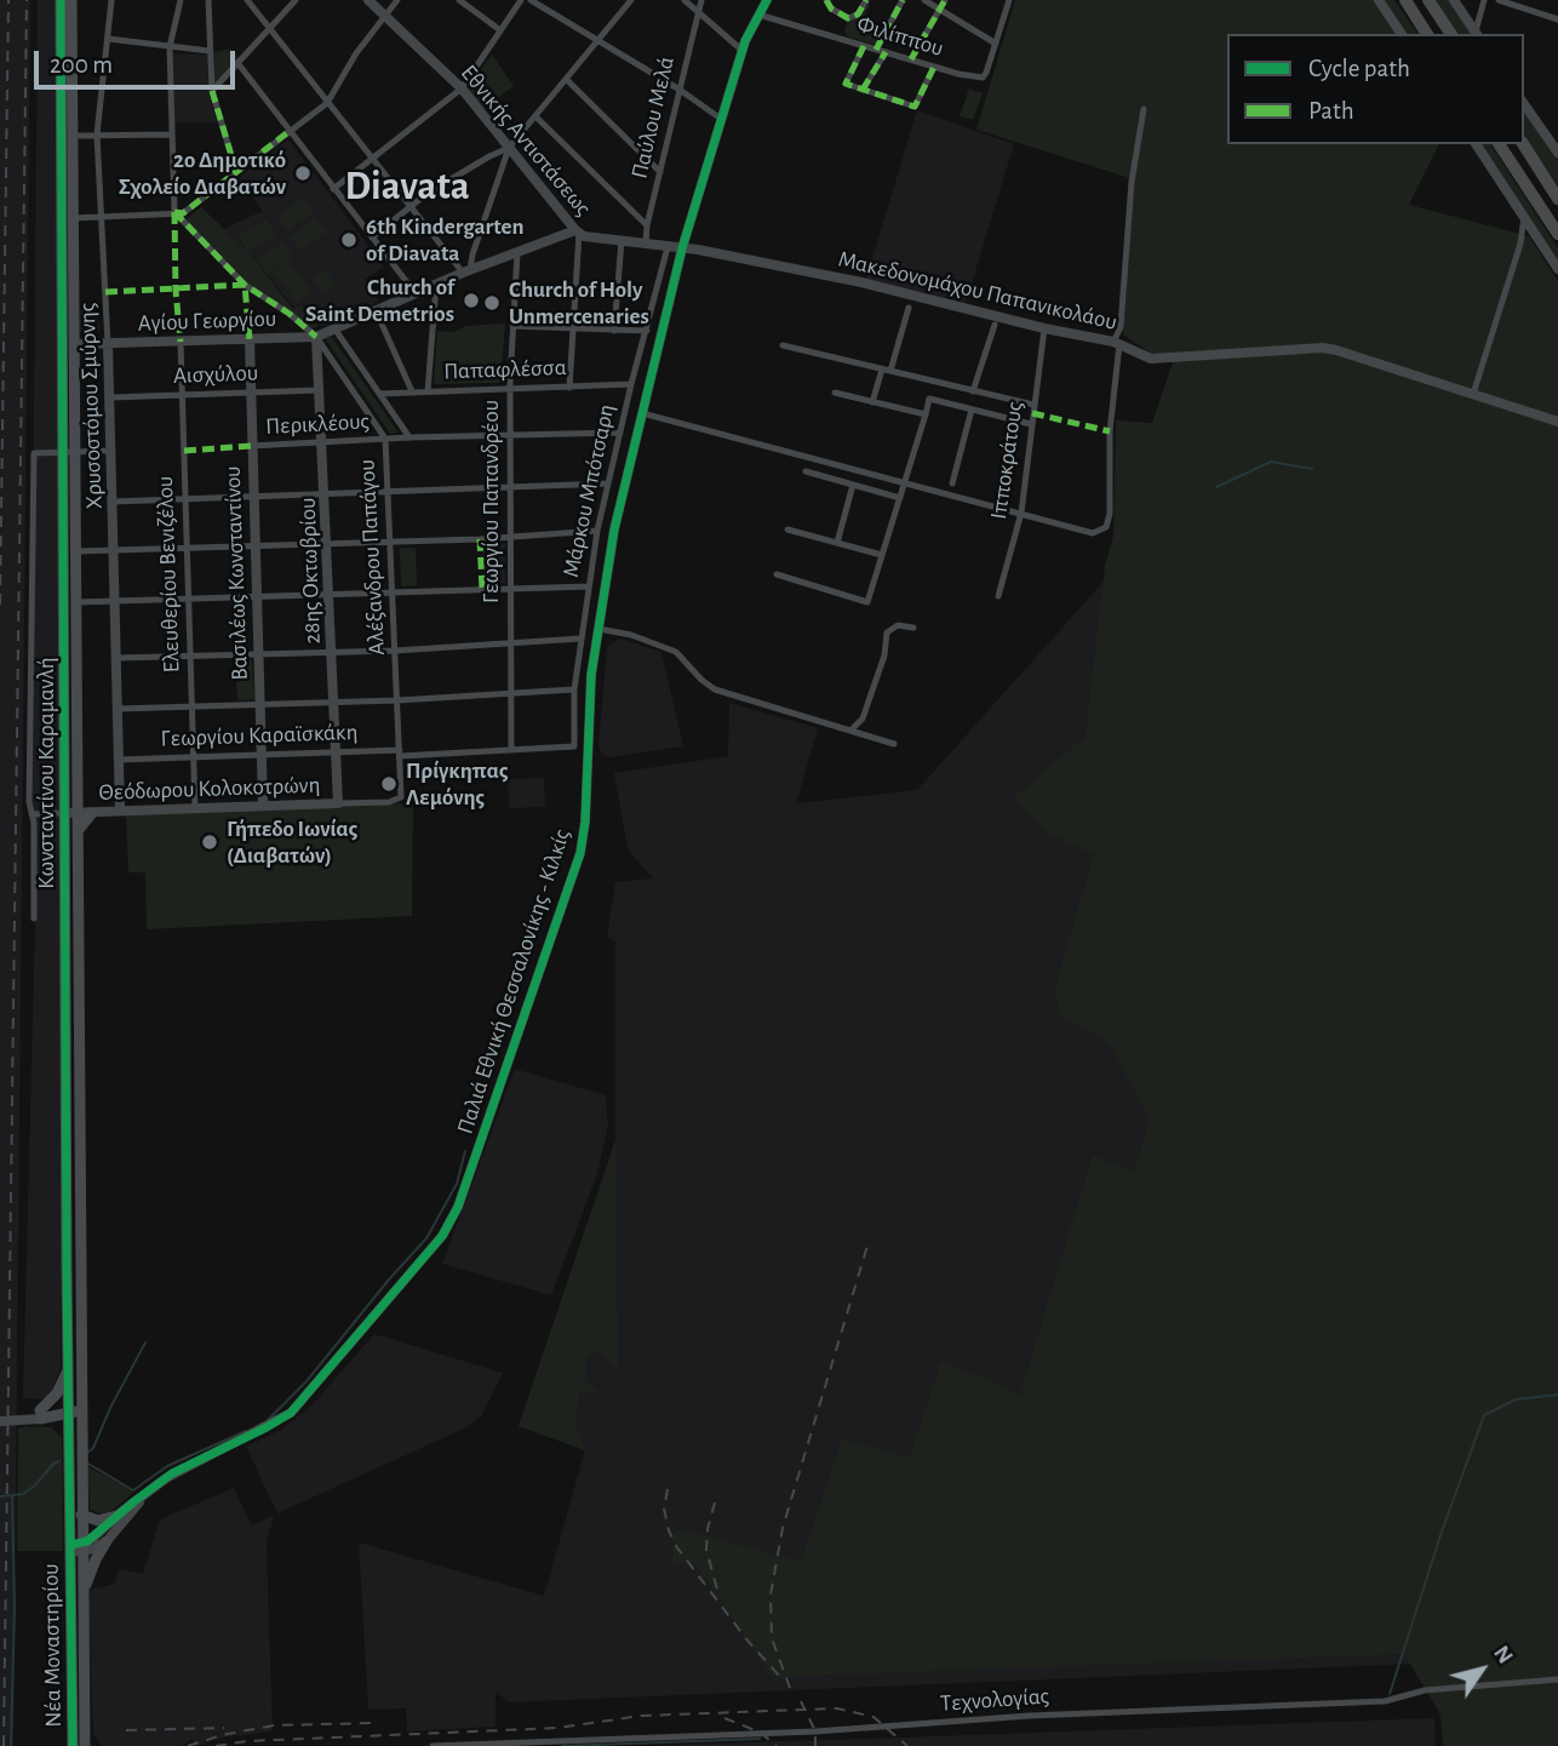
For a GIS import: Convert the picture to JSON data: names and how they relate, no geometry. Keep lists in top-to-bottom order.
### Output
{
  "streets": {
    "main road": ["Κωνσταντίνου Καραμανλή", "Νέα Μοναστηρίου"],
    "street": [
      "Φιλίππου",
      "Παύλου Μελά",
      "Εθνικής Αντιστάσεως",
      "Μακεδονομάχου Παπανικολάου",
      "Αγίου Γεωργίου",
      "Παπαφλέσσα",
      "Αισχύλου",
      "Χρυσοστόμου Σμύρνης",
      "Περικλέους",
      "Ιπποκράτους",
      "Μάρκου Μπότσαρη",
      "Γεωργίου Παπανδρέου",
      "Αλέξανδρου Παπάγου",
      "28ης Οκτωβρίου",
      "Βασιλέως Κωνσταντίνου",
      "Ελευθερίου Βενιζέλου",
      "Γεωργίου Καραϊσκάκη",
      "Θεόδωρου Κολοκοτρώνη",
      "Παλιά Εθνική Θεσσαλονίκης - Κιλκίς",
      "Τεχνολογίας"
    ]
  },
  "crossings": [
    ["Φιλίππου", "Παλιά Εθνική Θεσσαλονίκης - Κιλκίς"],
    ["Παύλου Μελά", "Εθνικής Αντιστάσεως"],
    ["Εθνικής Αντιστάσεως", "Μακεδονομάχου Παπανικολάου"],
    ["Εθνικής Αντιστάσεως", "Αγίου Γεωργίου"],
    ["Εθνικής Αντιστάσεως", "Μάρκου Μπότσαρη"],
    ["Εθνικής Αντιστάσεως", "Παλιά Εθνική Θεσσαλονίκης - Κιλκίς"],
    ["Μακεδονομάχου Παπανικολάου", "Ιπποκράτους"],
    ["Μακεδονομάχου Παπανικολάου", "Μάρκου Μπότσαρη"],
    ["Μακεδονομάχου Παπανικολάου", "Παλιά Εθνική Θεσσαλονίκης - Κιλκίς"],
    ["Αγίου Γεωργίου", "Χρυσοστόμου Σμύρνης"],
    ["Αγίου Γεωργίου", "Γεωργίου Παπανδρέου"],
    ["Αγίου Γεωργίου", "Αλέξανδρου Παπάγου"],
    ["Αγίου Γεωργίου", "28ης Οκτωβρίου"],
    ["Αγίου Γεωργίου", "Βασιλέως Κωνσταντίνου"],
    ["Αγίου Γεωργίου", "Ελευθερίου Βενιζέλου"],
    ["Αγίου Γεωργίου", "Κωνσταντίνου Καραμανλή"],
    ["Παπαφλέσσα", "Μάρκου Μπότσαρη"],
    ["Παπαφλέσσα", "Γεωργίου Παπανδρέου"],
    ["Αισχύλου", "Χρυσοστόμου Σμύρνης"],
    ["Αισχύλου", "28ης Οκτωβρίου"],
    ["Αισχύλου", "Βασιλέως Κωνσταντίνου"],
    ["Αισχύλου", "Ελευθερίου Βενιζέλου"],
    ["Χρυσοστόμου Σμύρνης", "Γεωργίου Καραϊσκάκη"],
    ["Χρυσοστόμου Σμύρνης", "Θεόδωρου Κολοκοτρώνη"],
    ["Περικλέους", "Μάρκου Μπότσαρη"],
    ["Περικλέους", "Γεωργίου Παπανδρέου"],
    ["Περικλέους", "Αλέξανδρου Παπάγου"],
    ["Περικλέους", "28ης Οκτωβρίου"],
    ["Περικλέους", "Βασιλέως Κωνσταντίνου"],
    ["Μάρκου Μπότσαρη", "Γεωργίου Καραϊσκάκη"],
    ["Μάρκου Μπότσαρη", "Παλιά Εθνική Θεσσαλονίκης - Κιλκίς"],
    ["Γεωργίου Παπανδρέου", "Γεωργίου Καραϊσκάκη"],
    ["Αλέξανδρου Παπάγου", "28ης Οκτωβρίου"],
    ["Αλέξανδρου Παπάγου", "Γεωργίου Καραϊσκάκη"],
    ["Αλέξανδρου Παπάγου", "Θεόδωρου Κολοκοτρώνη"],
    ["28ης Οκτωβρίου", "Γεωργίου Καραϊσκάκη"],
    ["28ης Οκτωβρίου", "Θεόδωρου Κολοκοτρώνη"],
    ["Βασιλέως Κωνσταντίνου", "Γεωργίου Καραϊσκάκη"],
    ["Βασιλέως Κωνσταντίνου", "Θεόδωρου Κολοκοτρώνη"],
    ["Ελευθερίου Βενιζέλου", "Γεωργίου Καραϊσκάκη"],
    ["Ελευθερίου Βενιζέλου", "Θεόδωρου Κολοκοτρώνη"],
    ["Κωνσταντίνου Καραμανλή", "Θεόδωρου Κολοκοτρώνη"],
    ["Κωνσταντίνου Καραμανλή", "Παλιά Εθνική Θεσσαλονίκης - Κιλκίς"],
    ["Κωνσταντίνου Καραμανλή", "Νέα Μοναστηρίου"],
    ["Παλιά Εθνική Θεσσαλονίκης - Κιλκίς", "Νέα Μοναστηρίου"]
  ],
  "districts": ["Diavata"],
  "places": [
    "2ο Δημοτικό Σχολείο Διαβατών",
    "6th Kindergarten of Diavata",
    "Church of Saint Demetrios",
    "Church of Holy Unmercenaries",
    "Πρίγκηπας Λεμόνης",
    "Γήπεδο Ιωνίας (Διαβατών)"
  ],
  "legend": ["Cycle path", "Path"],
  "scale_bar": "200 m",
  "north": "top right"
}
